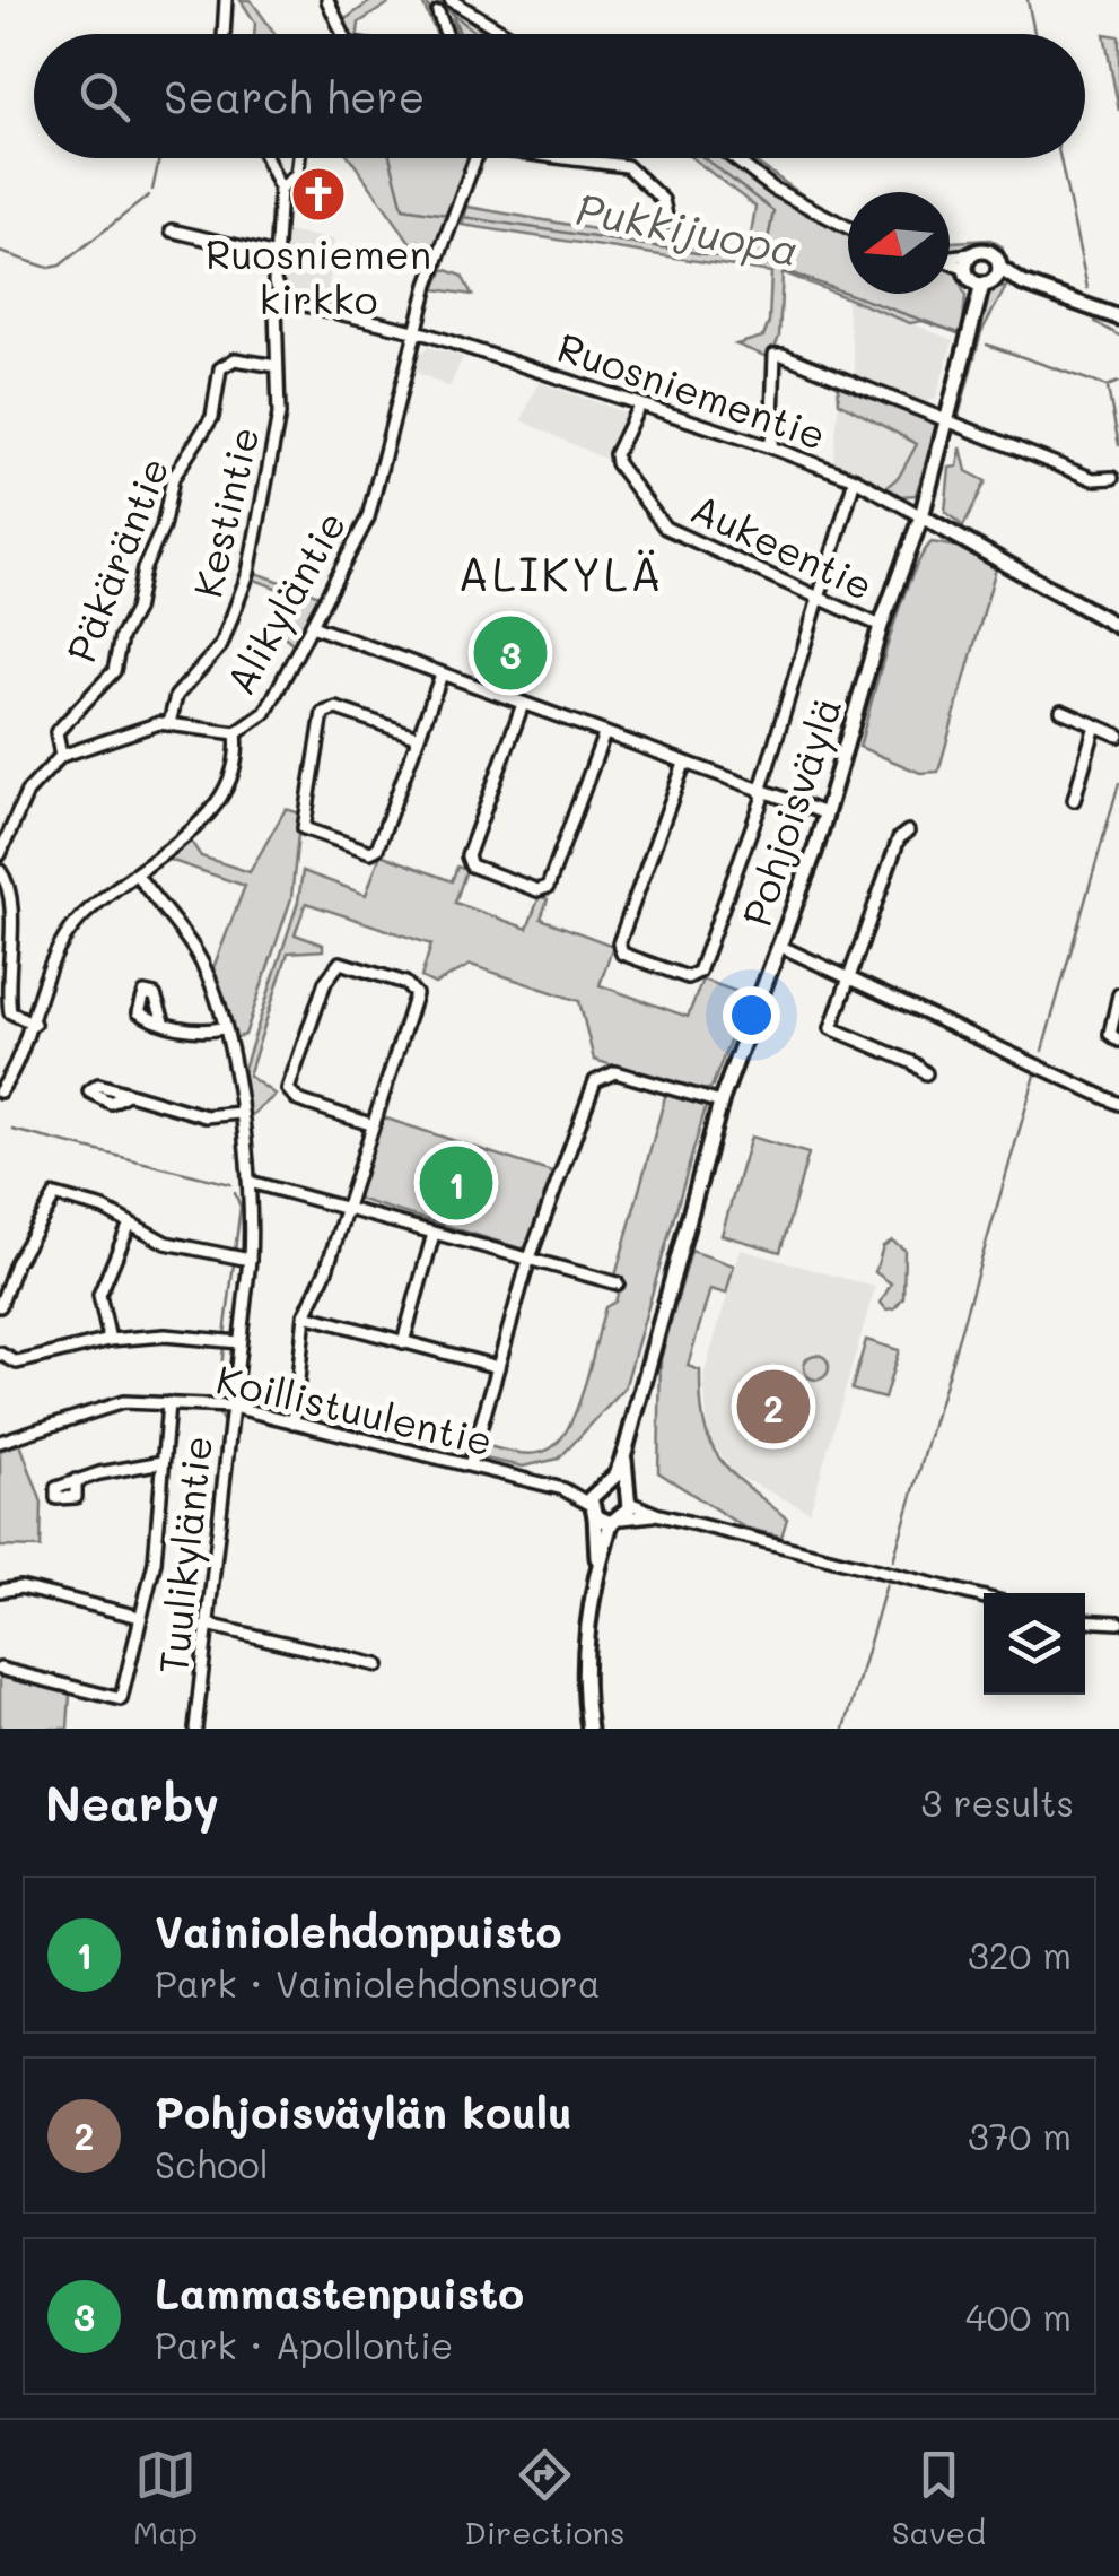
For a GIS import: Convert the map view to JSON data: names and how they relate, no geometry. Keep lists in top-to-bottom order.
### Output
{
  "streets": {
    "main road": ["Ruosniementie", "Pohjoisväylä"],
    "street": [
      "Kestintie",
      "Aukeentie",
      "Päkäräntie",
      "Alikyläntie",
      "Koillistuulentie",
      "Tuulikyläntie"
    ]
  },
  "crossings": [
    ["Ruosniementie", "Kestintie"],
    ["Ruosniementie", "Aukeentie"],
    ["Ruosniementie", "Alikyläntie"],
    ["Ruosniementie", "Pohjoisväylä"],
    ["Kestintie", "Päkäräntie"],
    ["Kestintie", "Alikyläntie"],
    ["Aukeentie", "Pohjoisväylä"],
    ["Päkäräntie", "Alikyläntie"],
    ["Pohjoisväylä", "Koillistuulentie"],
    ["Koillistuulentie", "Tuulikyläntie"]
  ],
  "districts": ["ALIKYLÄ"],
  "water": ["Pukkijuopa"],
  "places": {
    "church": ["Ruosniemen kirkko"]
  },
  "north": "left",
  "page": {
    "search": "Search here",
    "pins": ["3", "1", "2"],
    "heading": ["Nearby", "3 results"],
    "list": [
      {
        "mark": "1",
        "name": "Vainiolehdonpuisto",
        "note": "Park · Vainiolehdonsuora",
        "value": "320 m"
      },
      {
        "mark": "2",
        "name": "Pohjoisväylän koulu",
        "note": "School",
        "value": "370 m"
      },
      {
        "mark": "3",
        "name": "Lammastenpuisto",
        "note": "Park · Apollontie",
        "value": "400 m"
      }
    ],
    "nav": ["Map", "Directions", "Saved"]
  }
}
